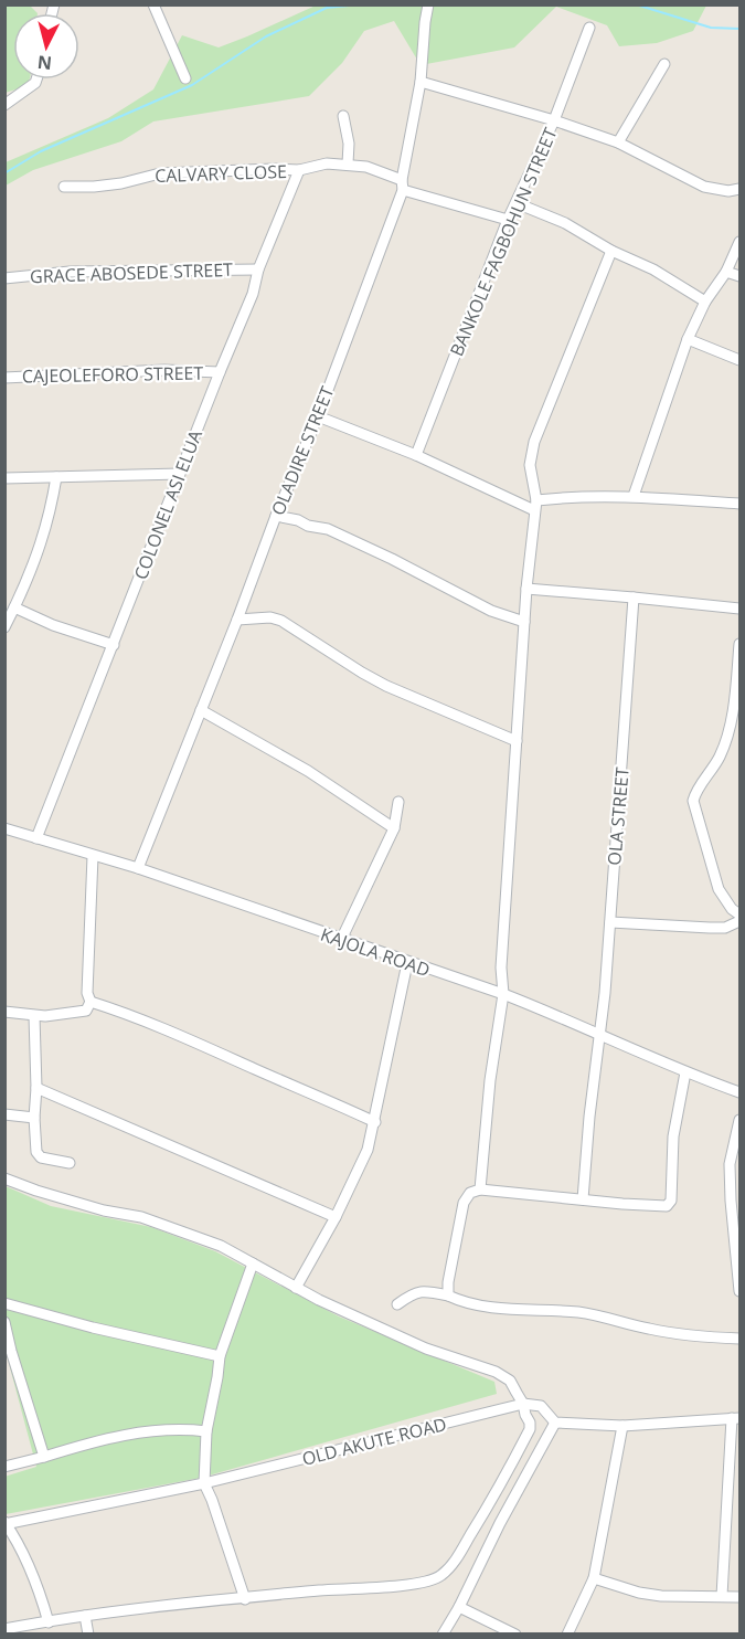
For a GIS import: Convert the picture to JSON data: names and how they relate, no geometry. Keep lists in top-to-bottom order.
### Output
{
  "streets": {
    "street": [
      "CALVARY CLOSE",
      "BANKOLE FAGBOHUN STREET",
      "GRACE ABOSEDE STREET",
      "CAJEOLEFORO STREET",
      "OLADIRE STREET",
      "COLONEL ASI ELUA",
      "OLA STREET",
      "KAJOLA ROAD",
      "OLD AKUTE ROAD"
    ]
  },
  "crossings": [
    ["CALVARY CLOSE", "BANKOLE FAGBOHUN STREET"],
    ["CALVARY CLOSE", "OLADIRE STREET"],
    ["CALVARY CLOSE", "COLONEL ASI ELUA"],
    ["GRACE ABOSEDE STREET", "COLONEL ASI ELUA"],
    ["CAJEOLEFORO STREET", "COLONEL ASI ELUA"],
    ["OLADIRE STREET", "KAJOLA ROAD"],
    ["COLONEL ASI ELUA", "KAJOLA ROAD"],
    ["OLA STREET", "KAJOLA ROAD"]
  ],
  "north": "bottom"
}
